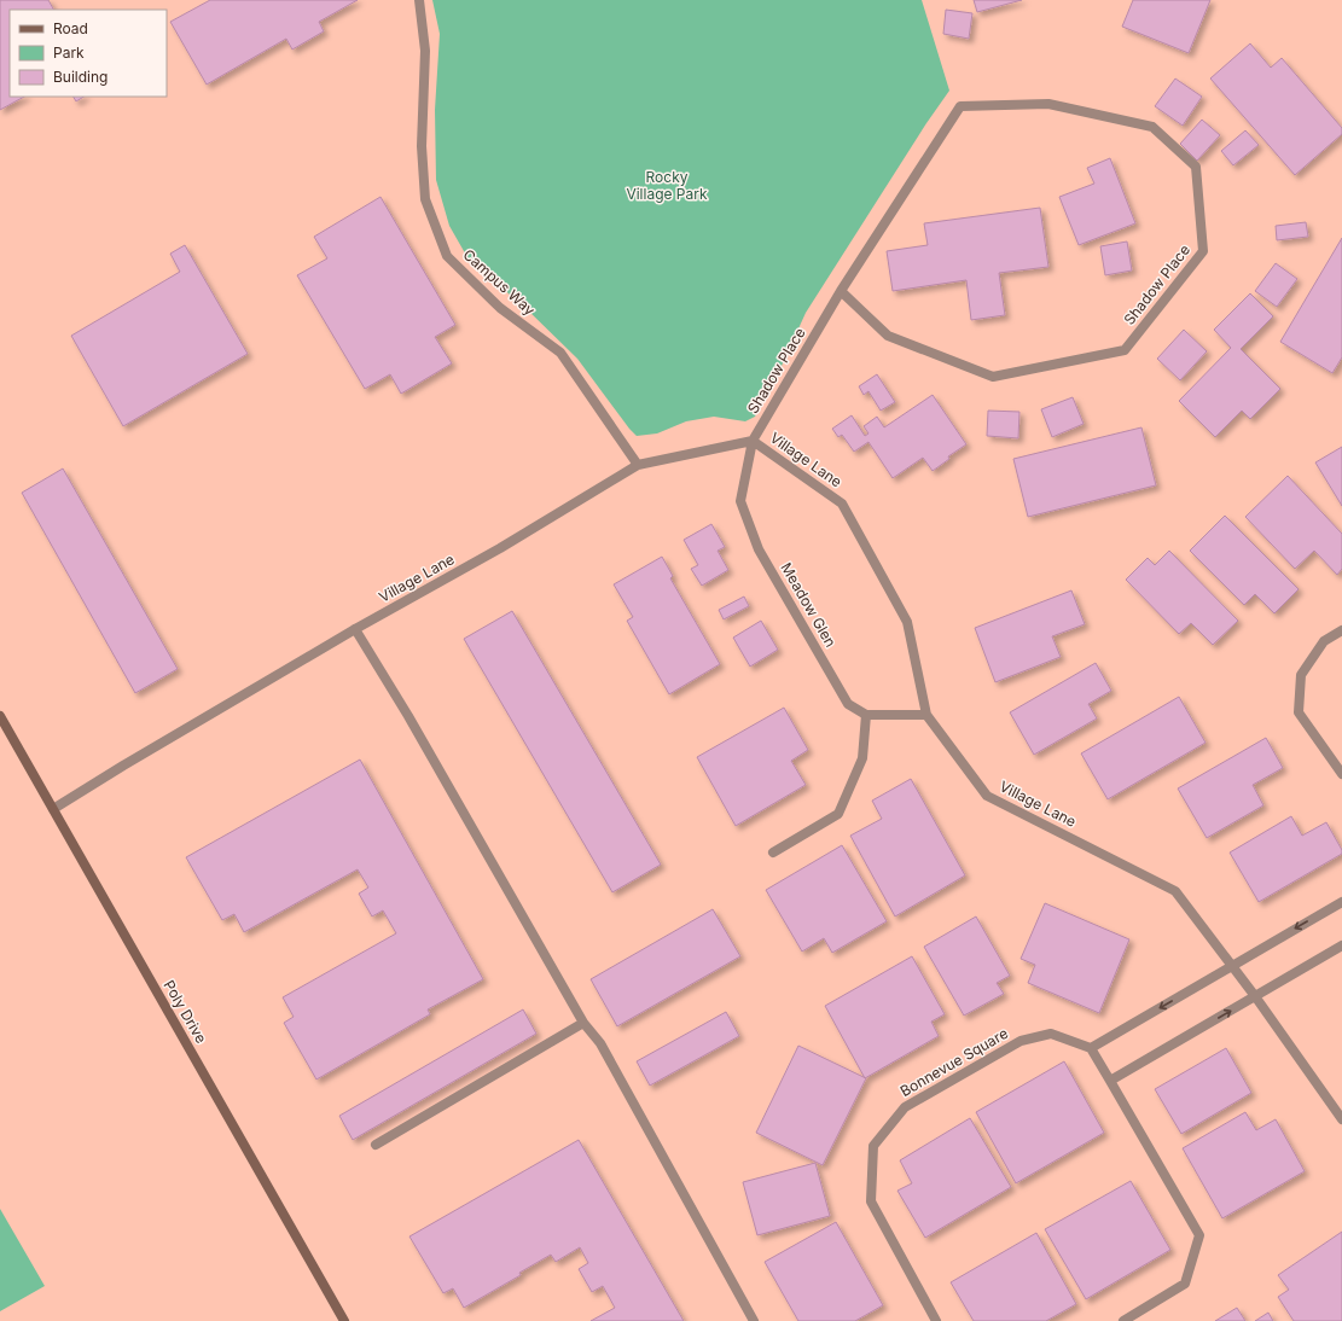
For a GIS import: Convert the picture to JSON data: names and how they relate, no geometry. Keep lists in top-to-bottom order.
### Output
{
  "streets": {
    "street": [
      "Campus Way",
      "Shadow Place",
      "Village Lane",
      "Meadow Glen",
      "Poly Drive",
      "Bonnevue Square"
    ]
  },
  "crossings": [
    ["Campus Way", "Village Lane"],
    ["Shadow Place", "Village Lane"],
    ["Shadow Place", "Meadow Glen"],
    ["Village Lane", "Meadow Glen"],
    ["Village Lane", "Poly Drive"]
  ],
  "parks": ["Rocky Village Park"],
  "legend": ["Road", "Park", "Building"]
}
